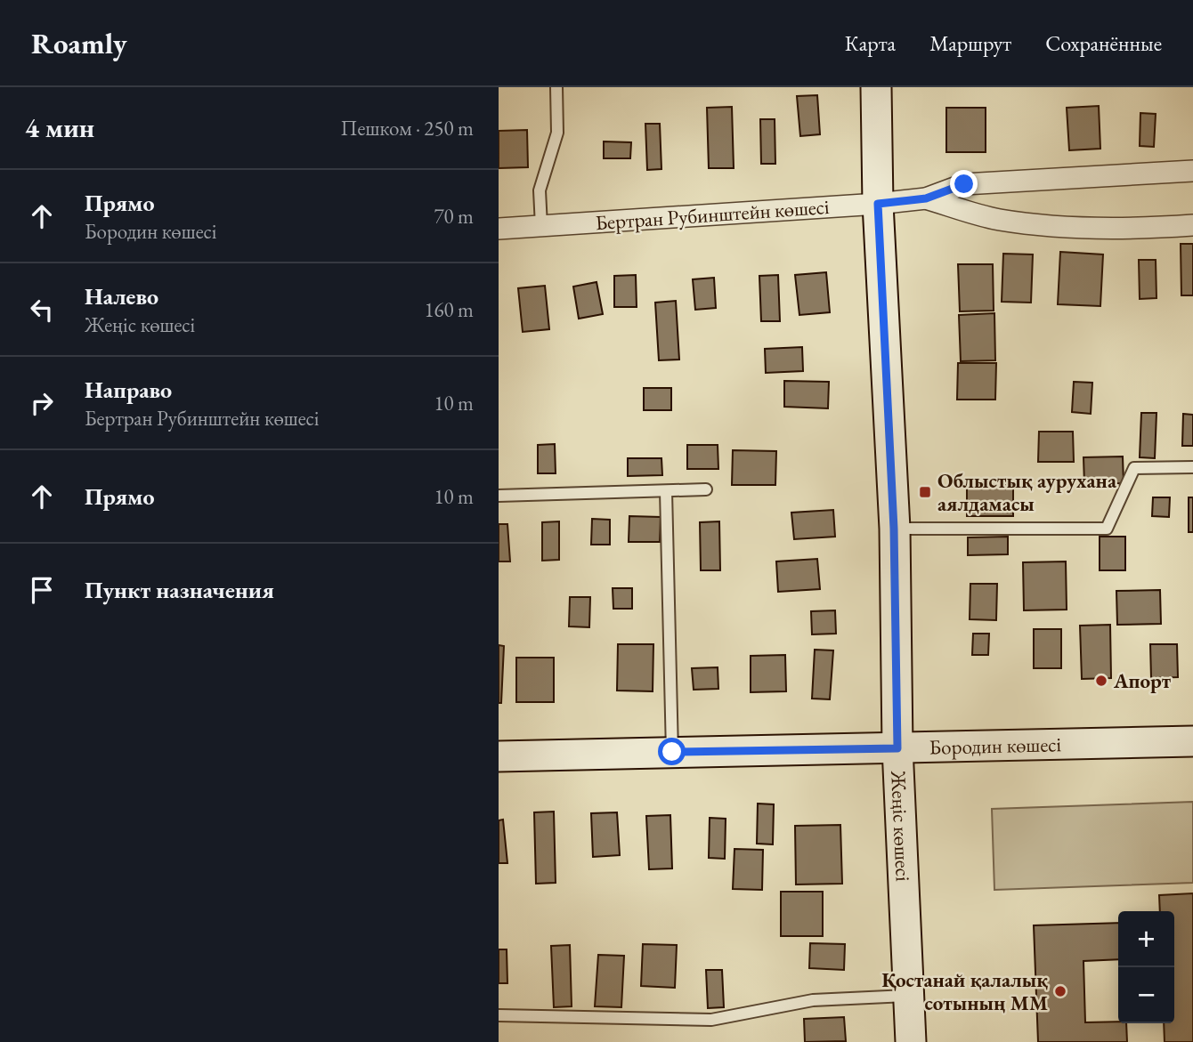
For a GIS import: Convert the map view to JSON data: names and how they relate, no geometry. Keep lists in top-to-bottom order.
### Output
{
  "streets": {
    "street": ["Бертран Рубинштейн көшесі", "Бородин көшесі", "Жеңіс көшесі"]
  },
  "crossings": [
    ["Бертран Рубинштейн көшесі", "Жеңіс көшесі"],
    ["Бородин көшесі", "Жеңіс көшесі"]
  ],
  "places": {
    "transit": ["Облыстық аурухана аялдамасы"],
    "other": ["Апорт", "Қостанай қалалық сотының ММ"]
  },
  "page": {
    "header": "Roamly",
    "nav": ["Карта", "Маршрут", "Сохранённые"],
    "heading": ["4 мин", "Пешком · 250 m"],
    "list": [
      ["Прямо", "Бородин көшесі", "70 m"],
      ["Налево", "Жеңіс көшесі", "160 m"],
      ["Направо", "Бертран Рубинштейн көшесі", "10 m"],
      ["Прямо", "10 m"],
      "Пункт назначения"
    ],
    "map_buttons": ["+", "−"]
  }
}
